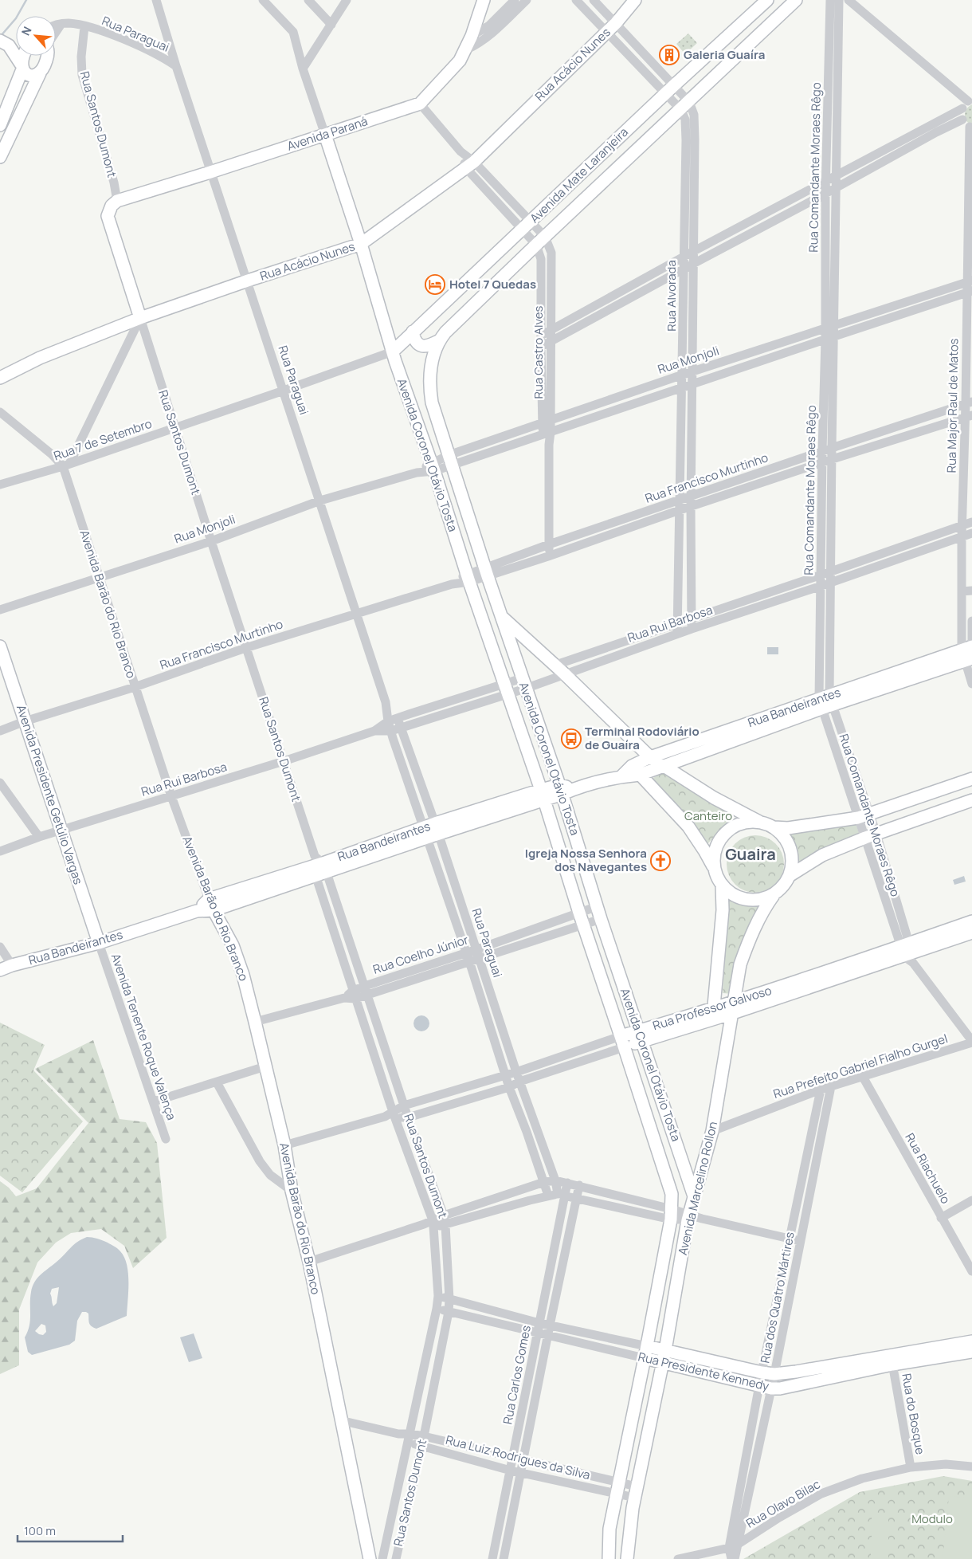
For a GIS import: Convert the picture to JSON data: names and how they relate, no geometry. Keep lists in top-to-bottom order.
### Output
{
  "streets": {
    "street": [
      "Rua Paraguai",
      "Rua Acácio Nunes",
      "Rua Santos Dumont",
      "Avenida Paraná",
      "Rua Comandante Moraes Rêgo",
      "Avenida Mate Laranjeira",
      "Rua Alvorada",
      "Rua Castro Alves",
      "Rua Monjoli",
      "Rua Major Raul de Matos",
      "Rua 7 de Setembro",
      "Avenida Coronel Otávio Tosta",
      "Rua Francisco Murtinho",
      "Avenida Barão do Rio Branco",
      "Rua Rui Barbosa",
      "Rua Bandeirantes",
      "Avenida Presidente Getúlio Vargas",
      "Rua Coelho Júnior",
      "Rua Professor Galvoso",
      "Avenida Tenente Roque Valença",
      "Rua Prefeito Gabriel Fialho Gurgel",
      "Rua Riachuelo",
      "Avenida Marcelino Rollon",
      "Rua dos Quatro Mártires",
      "Rua Presidente Kennedy",
      "Rua Carlos Gomes",
      "Rua do Bosque",
      "Rua Luiz Rodrigues da Silva",
      "Rua Olavo Bilac"
    ]
  },
  "crossings": [
    ["Rua Paraguai", "Rua Acácio Nunes"],
    ["Rua Paraguai", "Rua Santos Dumont"],
    ["Rua Paraguai", "Avenida Paraná"],
    ["Rua Paraguai", "Rua Monjoli"],
    ["Rua Paraguai", "Rua 7 de Setembro"],
    ["Rua Paraguai", "Rua Francisco Murtinho"],
    ["Rua Paraguai", "Rua Rui Barbosa"],
    ["Rua Paraguai", "Rua Bandeirantes"],
    ["Rua Paraguai", "Rua Coelho Júnior"],
    ["Rua Paraguai", "Rua Professor Galvoso"],
    ["Rua Paraguai", "Rua Carlos Gomes"],
    ["Rua Acácio Nunes", "Rua Santos Dumont"],
    ["Rua Acácio Nunes", "Rua Alvorada"],
    ["Rua Acácio Nunes", "Rua Castro Alves"],
    ["Rua Acácio Nunes", "Avenida Coronel Otávio Tosta"],
    ["Rua Santos Dumont", "Avenida Paraná"],
    ["Rua Santos Dumont", "Rua Monjoli"],
    ["Rua Santos Dumont", "Rua 7 de Setembro"],
    ["Rua Santos Dumont", "Rua Francisco Murtinho"],
    ["Rua Santos Dumont", "Rua Rui Barbosa"],
    ["Rua Santos Dumont", "Rua Bandeirantes"],
    ["Rua Santos Dumont", "Rua Coelho Júnior"],
    ["Rua Santos Dumont", "Rua Professor Galvoso"],
    ["Rua Santos Dumont", "Rua Presidente Kennedy"],
    ["Rua Santos Dumont", "Rua Luiz Rodrigues da Silva"],
    ["Avenida Paraná", "Rua Castro Alves"],
    ["Avenida Paraná", "Avenida Coronel Otávio Tosta"],
    ["Rua Comandante Moraes Rêgo", "Rua Monjoli"],
    ["Rua Comandante Moraes Rêgo", "Rua Francisco Murtinho"],
    ["Rua Comandante Moraes Rêgo", "Rua Rui Barbosa"],
    ["Rua Comandante Moraes Rêgo", "Rua Bandeirantes"],
    ["Rua Comandante Moraes Rêgo", "Rua Professor Galvoso"],
    ["Rua Comandante Moraes Rêgo", "Rua Prefeito Gabriel Fialho Gurgel"],
    ["Avenida Mate Laranjeira", "Rua Alvorada"],
    ["Avenida Mate Laranjeira", "Rua Castro Alves"],
    ["Avenida Mate Laranjeira", "Rua 7 de Setembro"],
    ["Avenida Mate Laranjeira", "Avenida Coronel Otávio Tosta"],
    ["Rua Alvorada", "Rua Monjoli"],
    ["Rua Alvorada", "Rua Francisco Murtinho"],
    ["Rua Alvorada", "Rua Rui Barbosa"],
    ["Rua Castro Alves", "Rua Monjoli"],
    ["Rua Castro Alves", "Rua Francisco Murtinho"],
    ["Rua Monjoli", "Rua Major Raul de Matos"],
    ["Rua Monjoli", "Avenida Coronel Otávio Tosta"],
    ["Rua Monjoli", "Avenida Barão do Rio Branco"],
    ["Rua Major Raul de Matos", "Rua Francisco Murtinho"],
    ["Rua Major Raul de Matos", "Rua Rui Barbosa"],
    ["Rua Major Raul de Matos", "Rua Bandeirantes"],
    ["Rua 7 de Setembro", "Avenida Coronel Otávio Tosta"],
    ["Rua 7 de Setembro", "Avenida Barão do Rio Branco"],
    ["Avenida Coronel Otávio Tosta", "Rua Francisco Murtinho"],
    ["Avenida Coronel Otávio Tosta", "Rua Rui Barbosa"],
    ["Avenida Coronel Otávio Tosta", "Rua Bandeirantes"],
    ["Avenida Coronel Otávio Tosta", "Rua Coelho Júnior"],
    ["Avenida Coronel Otávio Tosta", "Rua Professor Galvoso"],
    ["Avenida Coronel Otávio Tosta", "Avenida Marcelino Rollon"],
    ["Rua Francisco Murtinho", "Avenida Barão do Rio Branco"],
    ["Rua Francisco Murtinho", "Avenida Presidente Getúlio Vargas"],
    ["Avenida Barão do Rio Branco", "Rua Rui Barbosa"],
    ["Avenida Barão do Rio Branco", "Rua Bandeirantes"],
    ["Avenida Barão do Rio Branco", "Rua Coelho Júnior"],
    ["Avenida Barão do Rio Branco", "Rua Professor Galvoso"],
    ["Avenida Barão do Rio Branco", "Rua Luiz Rodrigues da Silva"],
    ["Rua Rui Barbosa", "Avenida Presidente Getúlio Vargas"],
    ["Rua Bandeirantes", "Avenida Presidente Getúlio Vargas"],
    ["Rua Bandeirantes", "Avenida Tenente Roque Valença"],
    ["Avenida Presidente Getúlio Vargas", "Avenida Tenente Roque Valença"],
    ["Rua Professor Galvoso", "Avenida Marcelino Rollon"],
    ["Rua Prefeito Gabriel Fialho Gurgel", "Rua Riachuelo"],
    ["Rua Prefeito Gabriel Fialho Gurgel", "Avenida Marcelino Rollon"],
    ["Rua Prefeito Gabriel Fialho Gurgel", "Rua dos Quatro Mártires"],
    ["Avenida Marcelino Rollon", "Rua Presidente Kennedy"],
    ["Avenida Marcelino Rollon", "Rua Luiz Rodrigues da Silva"],
    ["Rua dos Quatro Mártires", "Rua Presidente Kennedy"],
    ["Rua dos Quatro Mártires", "Rua Olavo Bilac"],
    ["Rua Presidente Kennedy", "Rua Carlos Gomes"],
    ["Rua Presidente Kennedy", "Rua do Bosque"],
    ["Rua Carlos Gomes", "Rua Luiz Rodrigues da Silva"],
    ["Rua do Bosque", "Rua Olavo Bilac"]
  ],
  "districts": ["Guaira"],
  "parks": ["Canteiro", "Modulo"],
  "places": {
    "building": ["Galeria Guaíra"],
    "hotel": ["Hotel 7 Quedas"],
    "bus stop": ["Terminal Rodoviário de Guaíra"],
    "church": ["Igreja Nossa Senhora dos Navegantes"]
  },
  "scale_bar": "100 m",
  "north": "top left"
}
